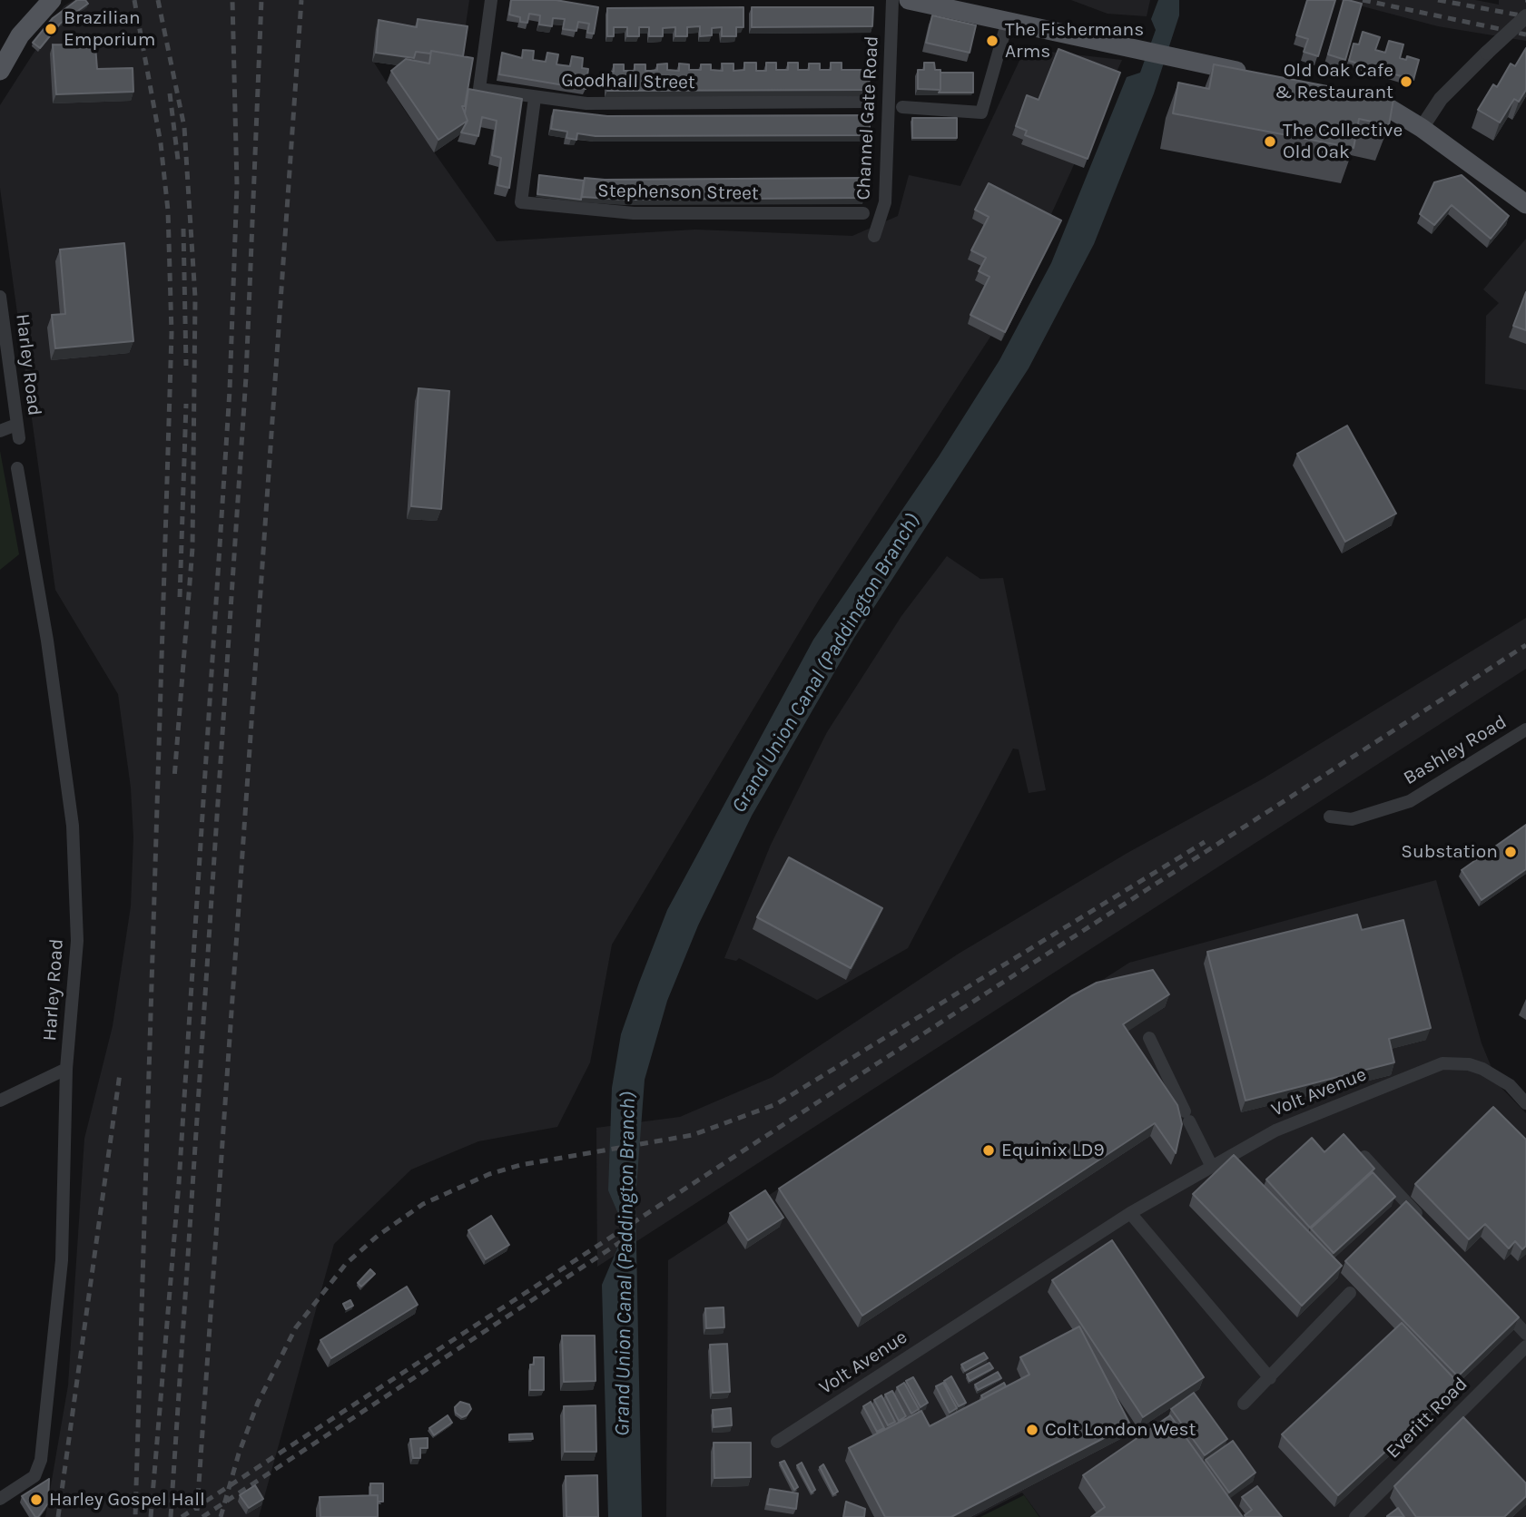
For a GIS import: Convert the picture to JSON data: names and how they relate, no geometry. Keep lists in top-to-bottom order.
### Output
{
  "streets": {
    "street": [
      "Goodhall Street",
      "Channel Gate Road",
      "Stephenson Street",
      "Harley Road",
      "Bashley Road",
      "Volt Avenue",
      "Everitt Road"
    ]
  },
  "crossings": [
    ["Goodhall Street", "Stephenson Street"]
  ],
  "water": ["Grand Union Canal (Paddington Branch)"],
  "places": [
    "Brazilian Emporium",
    "The Fishermans Arms",
    "Old Oak Cafe & Restaurant",
    "The Collective Old Oak",
    "Substation",
    "Equinix LD9",
    "Colt London West",
    "Harley Gospel Hall"
  ]
}
